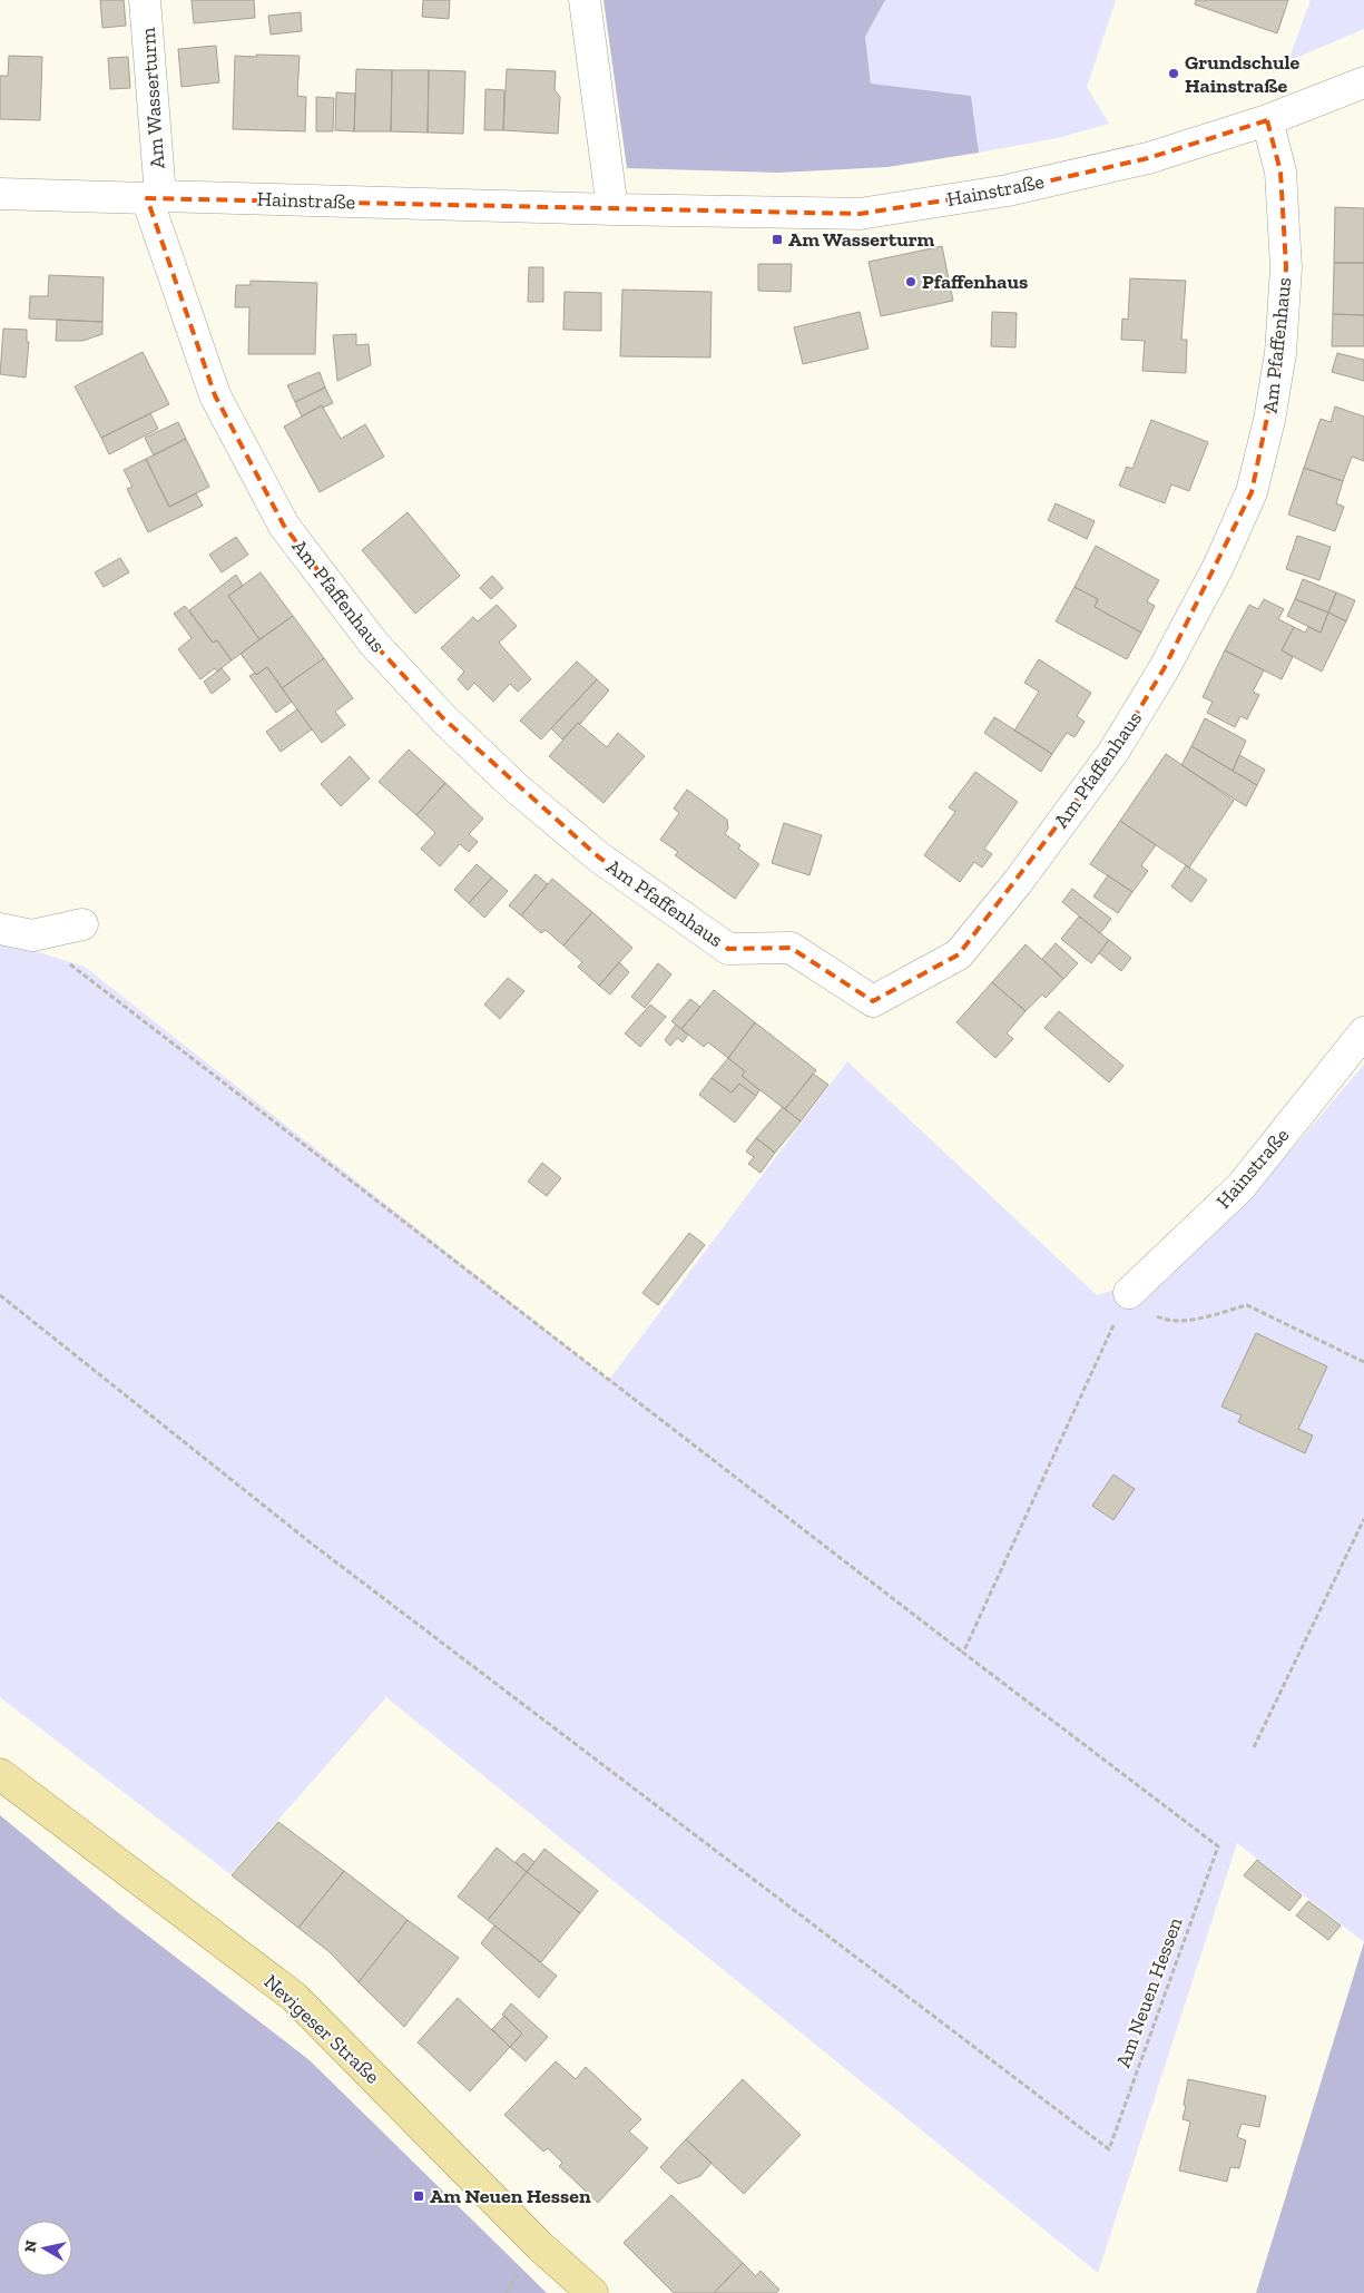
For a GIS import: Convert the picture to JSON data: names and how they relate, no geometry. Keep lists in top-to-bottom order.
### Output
{
  "streets": {
    "main road": ["Nevigeser Straße"],
    "street": ["Am Wasserturm", "Hainstraße", "Am Pfaffenhaus"],
    "path": ["Am Neuen Hessen"]
  },
  "crossings": [
    ["Am Wasserturm", "Hainstraße"],
    ["Am Wasserturm", "Am Pfaffenhaus"],
    ["Hainstraße", "Am Pfaffenhaus"]
  ],
  "places": {
    "other": ["Grundschule Hainstraße", "Pfaffenhaus"],
    "transit": ["Am Wasserturm", "Am Neuen Hessen"]
  },
  "north": "left"
}
